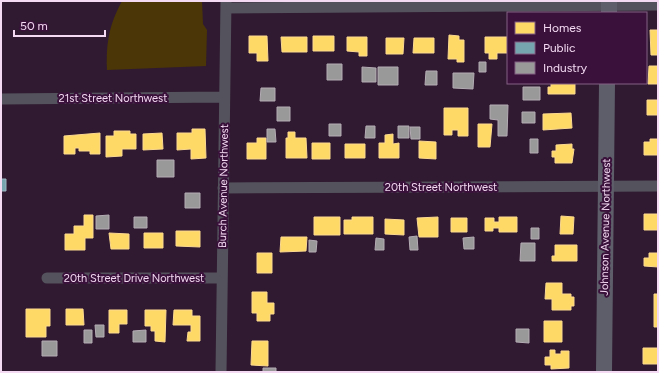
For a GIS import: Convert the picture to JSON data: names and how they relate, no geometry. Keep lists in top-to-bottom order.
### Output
{
  "streets": {
    "street": [
      "21st Street Northwest",
      "Burch Avenue Northwest",
      "20th Street Northwest",
      "Johnson Avenue Northwest",
      "20th Street Drive Northwest"
    ]
  },
  "crossings": [
    ["21st Street Northwest", "Burch Avenue Northwest"],
    ["Burch Avenue Northwest", "20th Street Northwest"],
    ["Burch Avenue Northwest", "20th Street Drive Northwest"],
    ["20th Street Northwest", "Johnson Avenue Northwest"]
  ],
  "legend": ["Homes", "Public", "Industry"],
  "scale_bar": "50 m"
}
